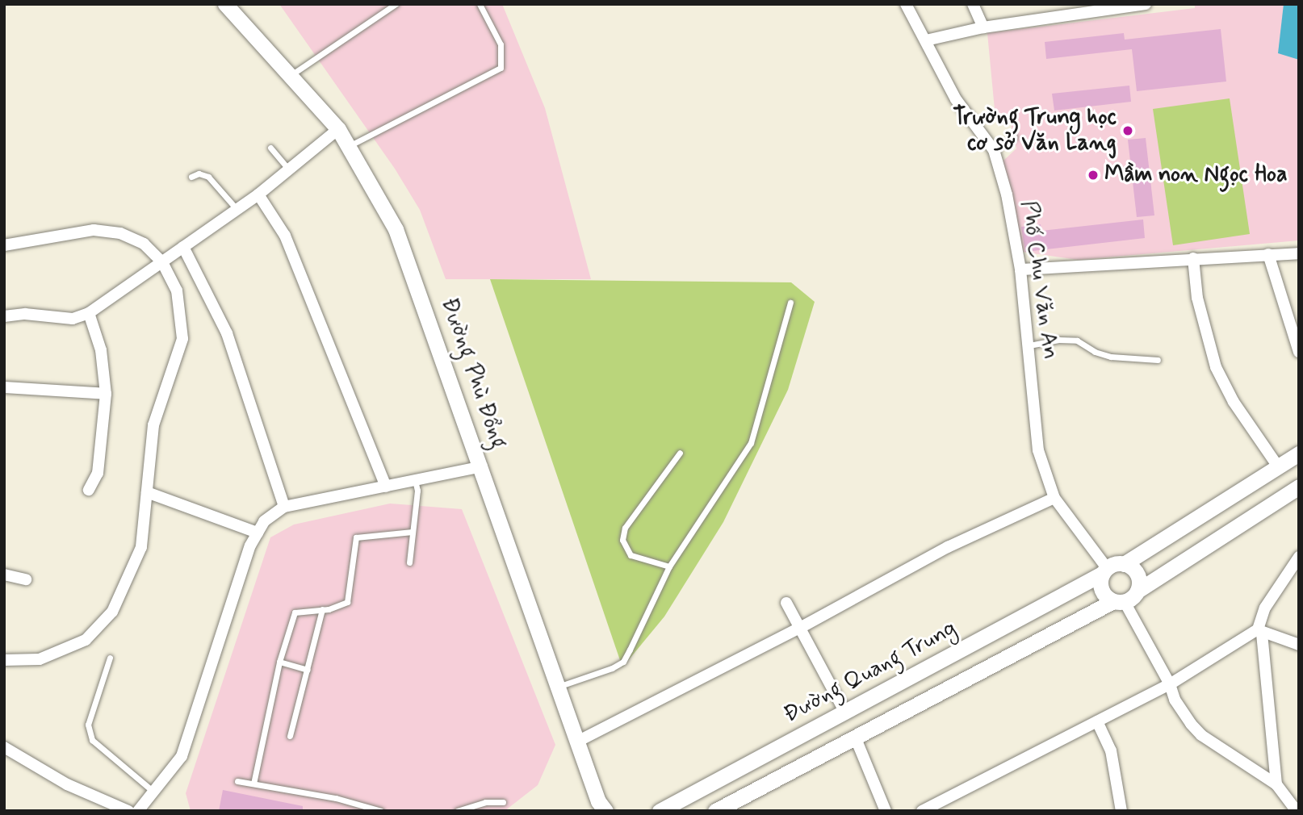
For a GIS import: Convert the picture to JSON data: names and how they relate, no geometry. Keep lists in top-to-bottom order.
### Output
{
  "streets": {
    "main road": ["Đường Phù Đổng", "Đường Quang Trung"],
    "street": ["Phố Chu Văn An"]
  },
  "crossings": [
    ["Phố Chu Văn An", "Đường Quang Trung"]
  ],
  "places": ["Trường Trung học cơ sở Văn Lang", "Mầm non Ngọc Hoa"]
}
